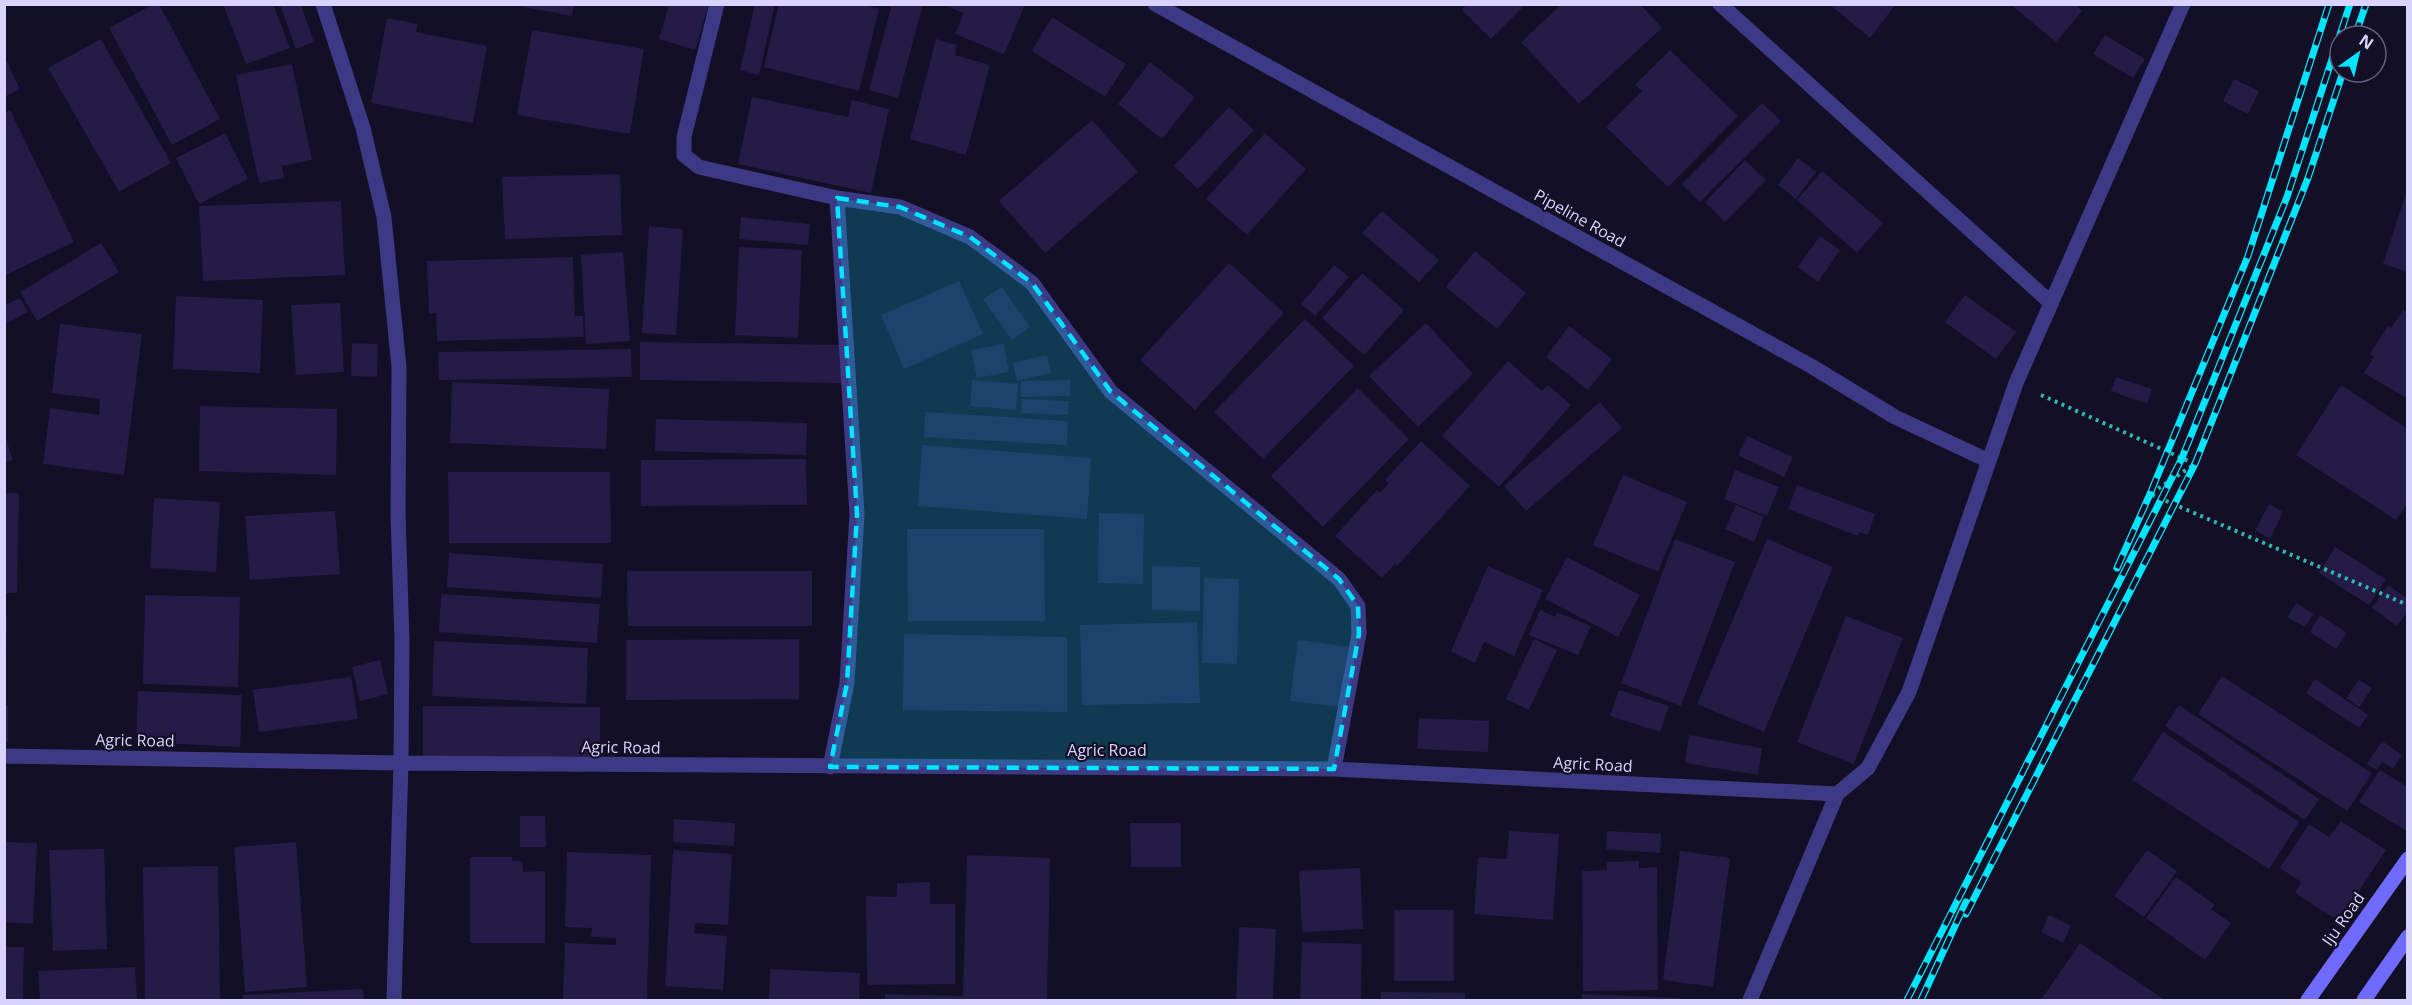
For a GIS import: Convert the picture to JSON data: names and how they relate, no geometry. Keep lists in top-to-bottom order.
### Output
{
  "streets": {
    "main road": ["Iju Road"],
    "street": ["Pipeline Road", "Agric Road"]
  },
  "north": "top right"
}
